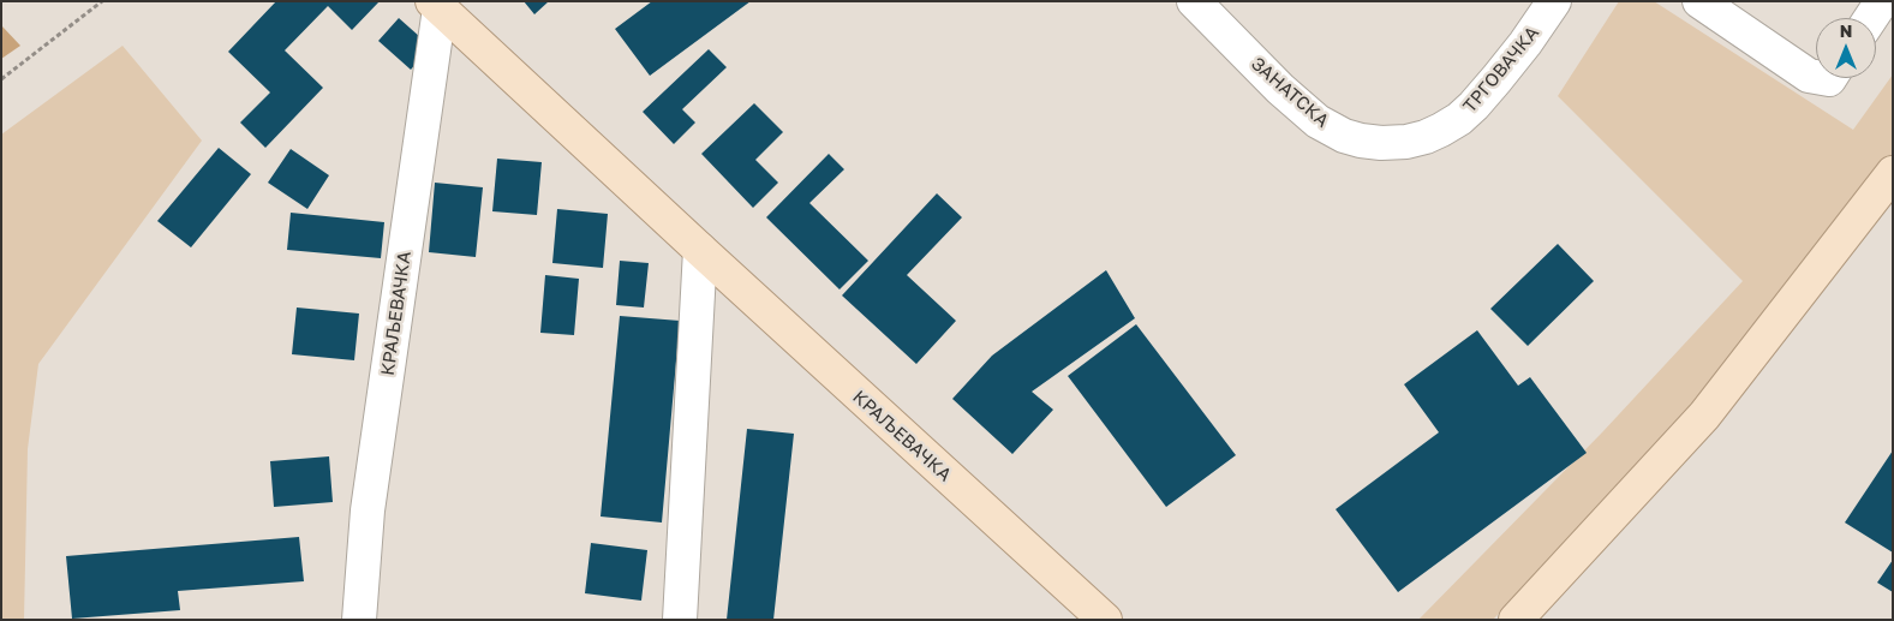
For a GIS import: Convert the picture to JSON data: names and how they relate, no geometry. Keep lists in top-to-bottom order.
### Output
{
  "streets": {
    "main road": ["КРАЉЕВАЧКА"],
    "street": ["ТРГОВАЧКА", "ЗАНАТСКА"]
  },
  "crossings": [
    ["ТРГОВАЧКА", "ЗАНАТСКА"]
  ],
  "north": "top"
}
